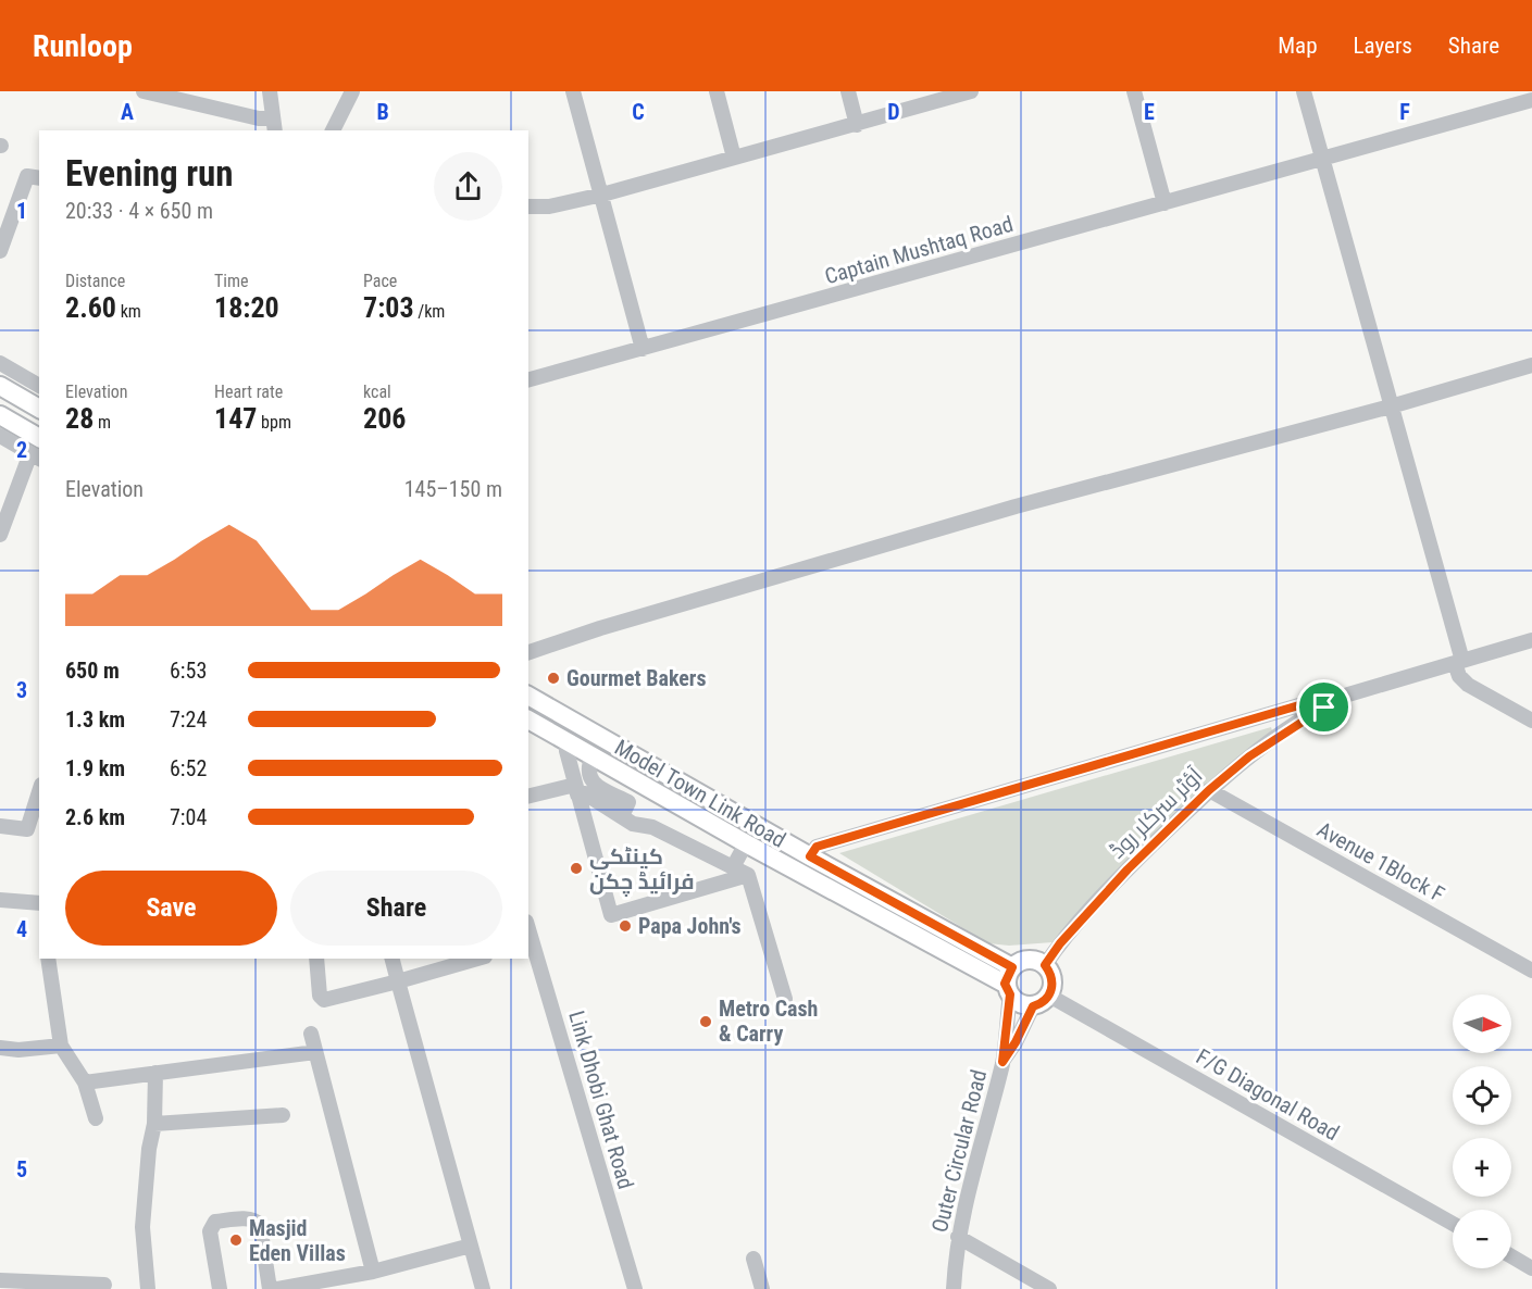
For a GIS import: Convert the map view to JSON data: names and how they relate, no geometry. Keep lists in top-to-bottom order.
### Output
{
  "streets": {
    "main road": ["Model Town Link Road"],
    "street": [
      "Captain Mushtaq Road",
      "آؤٹر سرکلر روڈ",
      "Avenue 1Block F",
      "F/G Diagonal Road",
      "Link Dhobi Ghat Road",
      "Outer Circular Road"
    ]
  },
  "crossings": [
    ["Model Town Link Road", "آؤٹر سرکلر روڈ"],
    ["Model Town Link Road", "F/G Diagonal Road"],
    ["Model Town Link Road", "Outer Circular Road"],
    ["آؤٹر سرکلر روڈ", "Avenue 1Block F"],
    ["آؤٹر سرکلر روڈ", "F/G Diagonal Road"],
    ["آؤٹر سرکلر روڈ", "Outer Circular Road"],
    ["F/G Diagonal Road", "Outer Circular Road"]
  ],
  "places": [
    "Gourmet Bakers",
    "کینٹکی فرائیڈ چکن",
    "Papa John's",
    "Metro Cash & Carry",
    "Masjid Eden Villas"
  ],
  "north": "right",
  "page": {
    "header": "Runloop",
    "nav": ["Map", "Layers", "Share"],
    "heading": ["Evening run", "20:33 · 4 × 650 m"],
    "stats": [
      ["Distance", "2.60 km"],
      ["Time", "18:20"],
      ["Pace", "7:03 /km"],
      ["Elevation", "28 m"],
      ["Heart rate", "147 bpm"],
      ["kcal", "206"]
    ],
    "chart": ["Elevation", "145–150 m"],
    "list": [
      {
        "name": "650 m",
        "note": "6:53"
      },
      {
        "name": "1.3 km",
        "note": "7:24"
      },
      {
        "name": "1.9 km",
        "note": "6:52"
      },
      {
        "name": "2.6 km",
        "note": "7:04"
      }
    ],
    "buttons": ["Save", "Share"],
    "map_buttons": ["+", "−"]
  },
  "grid": {
    "columns": [
      "A",
      "B",
      "C",
      "D",
      "E",
      "F"
    ],
    "rows": [
      "1",
      "2",
      "3",
      "4",
      "5"
    ]
  }
}
